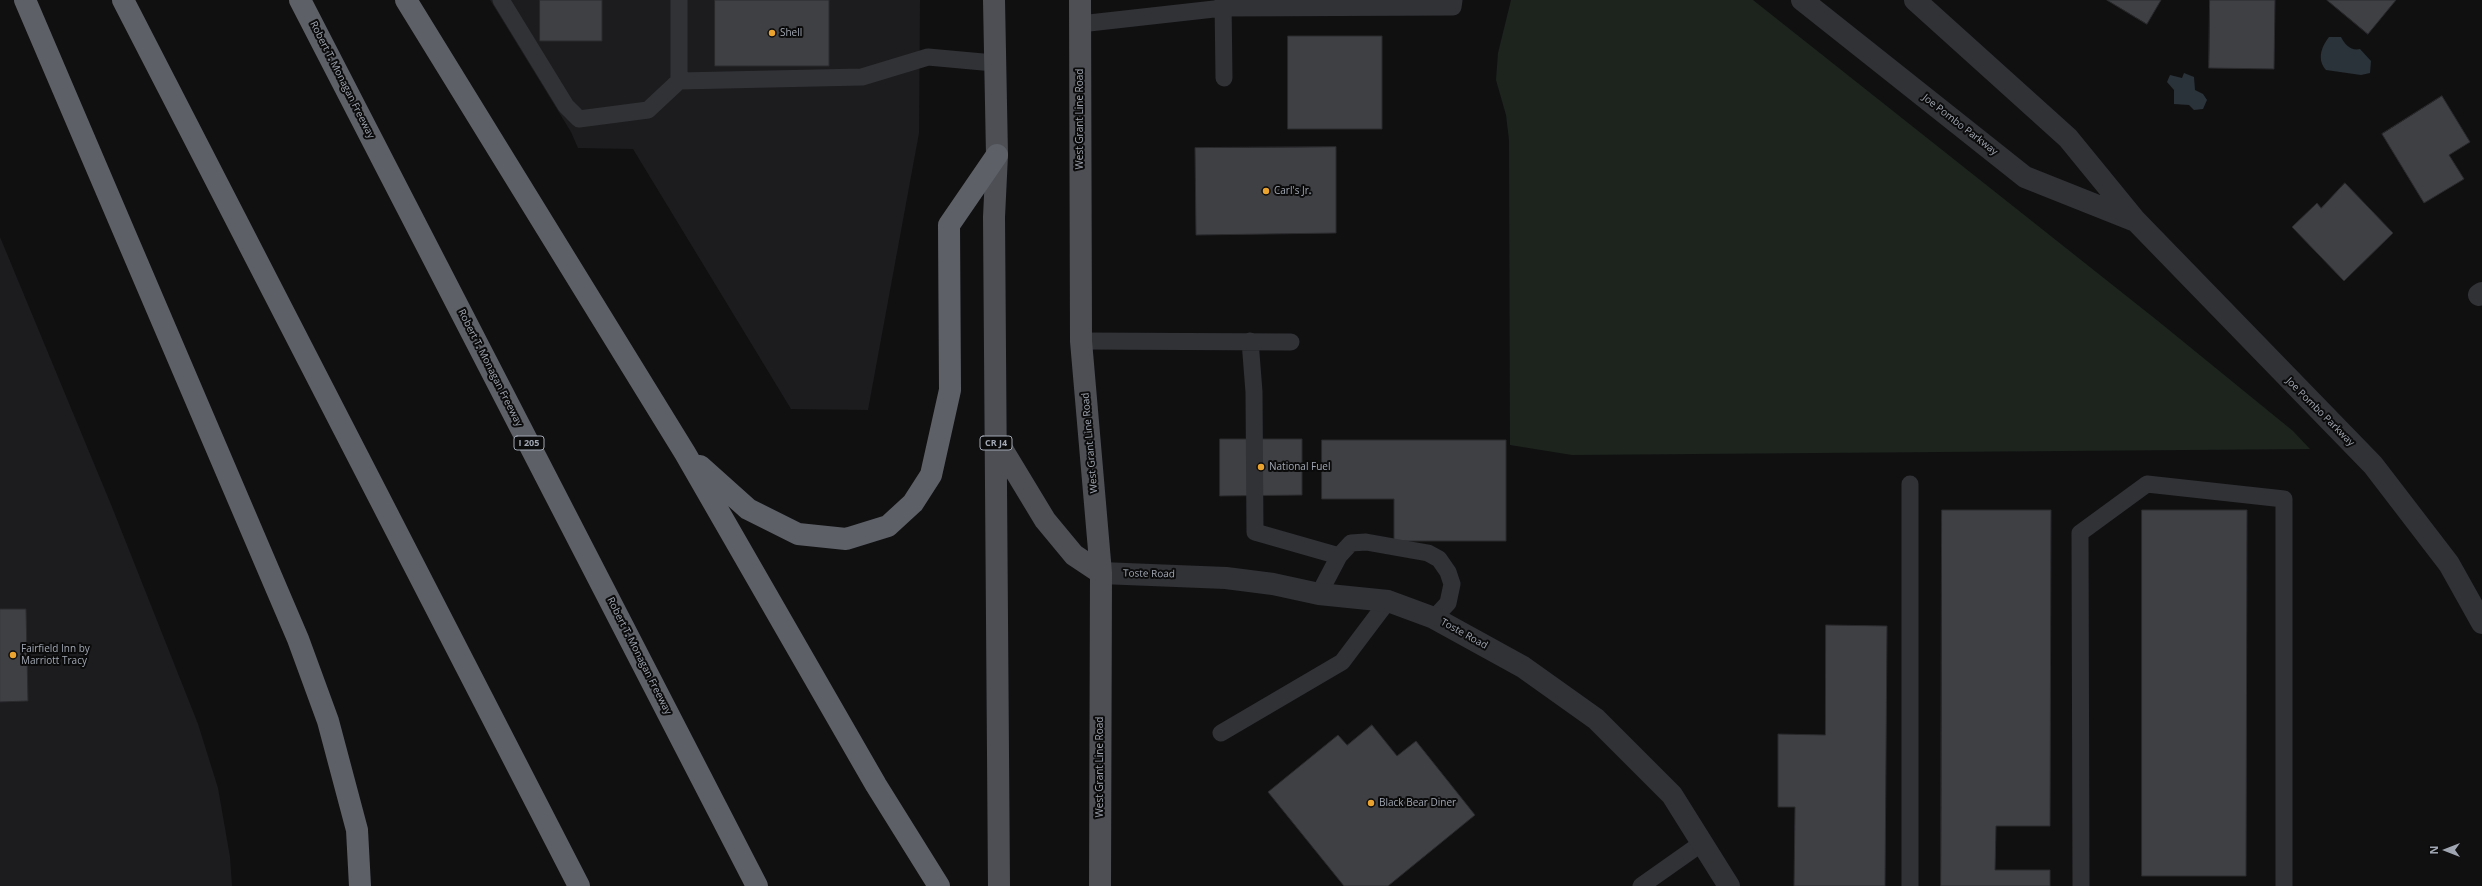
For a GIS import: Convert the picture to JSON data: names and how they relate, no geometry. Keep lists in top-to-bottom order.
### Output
{
  "streets": {
    "highway": ["Robert T. Monagan Freeway", "I 205"],
    "main road": ["West Grant Line Road", "CR J4"],
    "street": ["Joe Pombo Parkway", "Toste Road"]
  },
  "crossings": [
    ["West Grant Line Road", "Toste Road"]
  ],
  "places": [
    "Shell",
    "Carl's Jr.",
    "National Fuel",
    "Fairfield Inn by Marriott Tracy",
    "Black Bear Diner"
  ],
  "north": "left"
}
